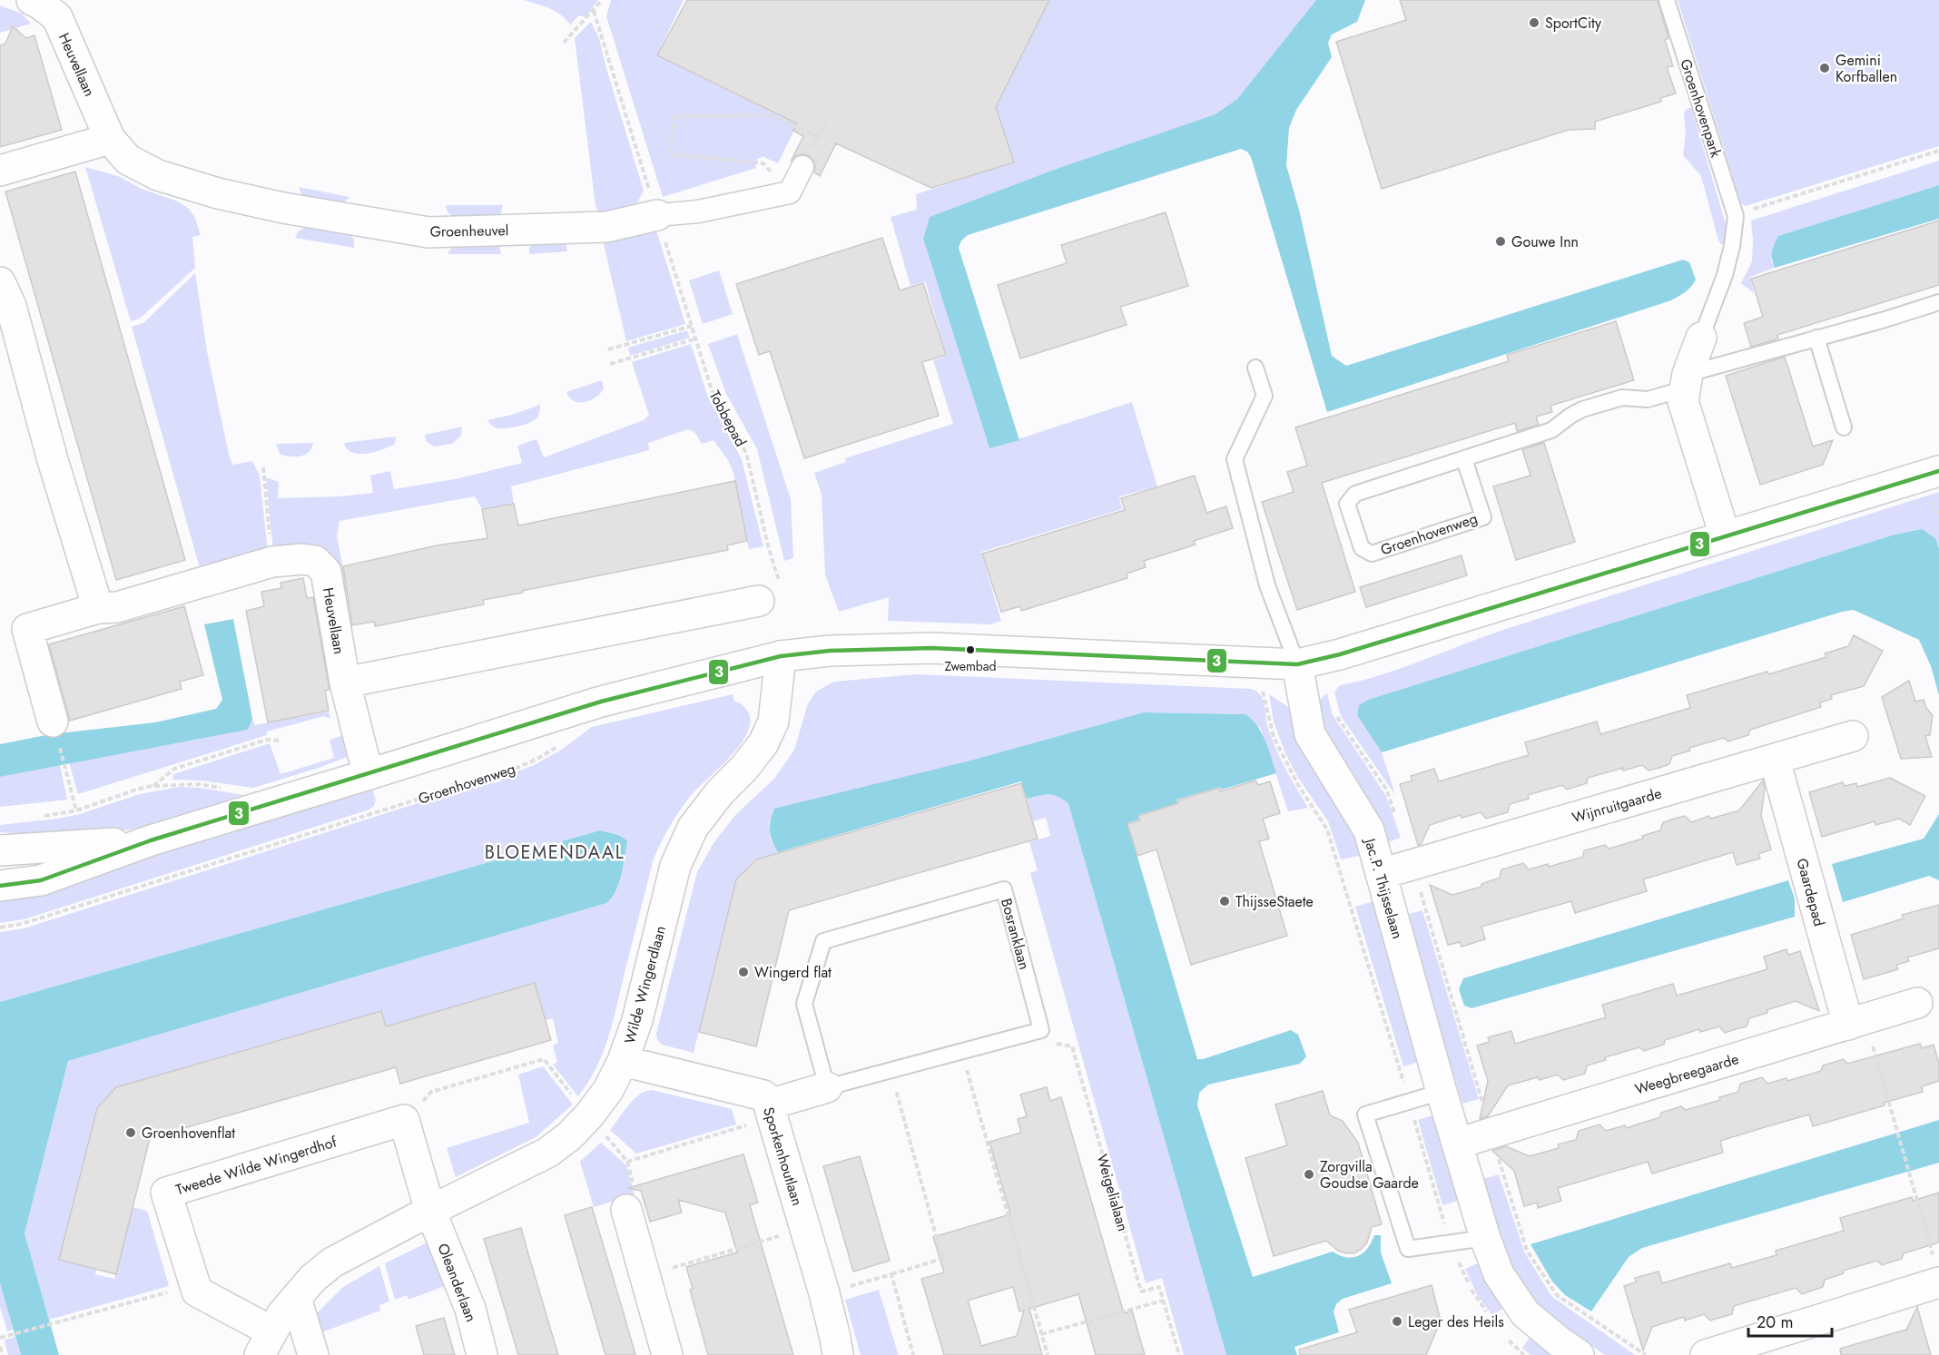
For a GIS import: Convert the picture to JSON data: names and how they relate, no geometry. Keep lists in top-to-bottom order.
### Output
{
  "streets": {
    "street": [
      "Heuvellaan",
      "Groenheuvel",
      "Wijnruitgaarde",
      "Jac.P. Thijsselaan",
      "Gaardepad",
      "Wilde Wingerdlaan",
      "Weegbreegaarde",
      "Sporkenhoutlaan",
      "Tweede Wilde Wingerdhof",
      "Oleanderlaan"
    ],
    "lane": ["Groenhovenpark", "Groenhovenweg", "Bosranklaan"],
    "path": ["Tobbepad", "Weigelialaan"]
  },
  "crossings": [
    ["Heuvellaan", "Groenheuvel"],
    ["Groenheuvel", "Tobbepad"],
    ["Wijnruitgaarde", "Jac.P. Thijsselaan"],
    ["Wijnruitgaarde", "Gaardepad"],
    ["Jac.P. Thijsselaan", "Weegbreegaarde"],
    ["Gaardepad", "Weegbreegaarde"],
    ["Bosranklaan", "Weigelialaan"],
    ["Wilde Wingerdlaan", "Sporkenhoutlaan"],
    ["Wilde Wingerdlaan", "Tweede Wilde Wingerdhof"],
    ["Wilde Wingerdlaan", "Oleanderlaan"],
    ["Tweede Wilde Wingerdhof", "Oleanderlaan"]
  ],
  "districts": ["BLOEMENDAAL"],
  "places": [
    "SportCity",
    "Gemini Korfballen",
    "Gouwe Inn",
    "Zwembad",
    "ThijsseStaete",
    "Wingerd flat",
    "Groenhovenflat",
    "Zorgvilla Goudse Gaarde",
    "Leger des Heils"
  ],
  "lines": ["transit line 3"],
  "scale_bar": "20 m"
}
